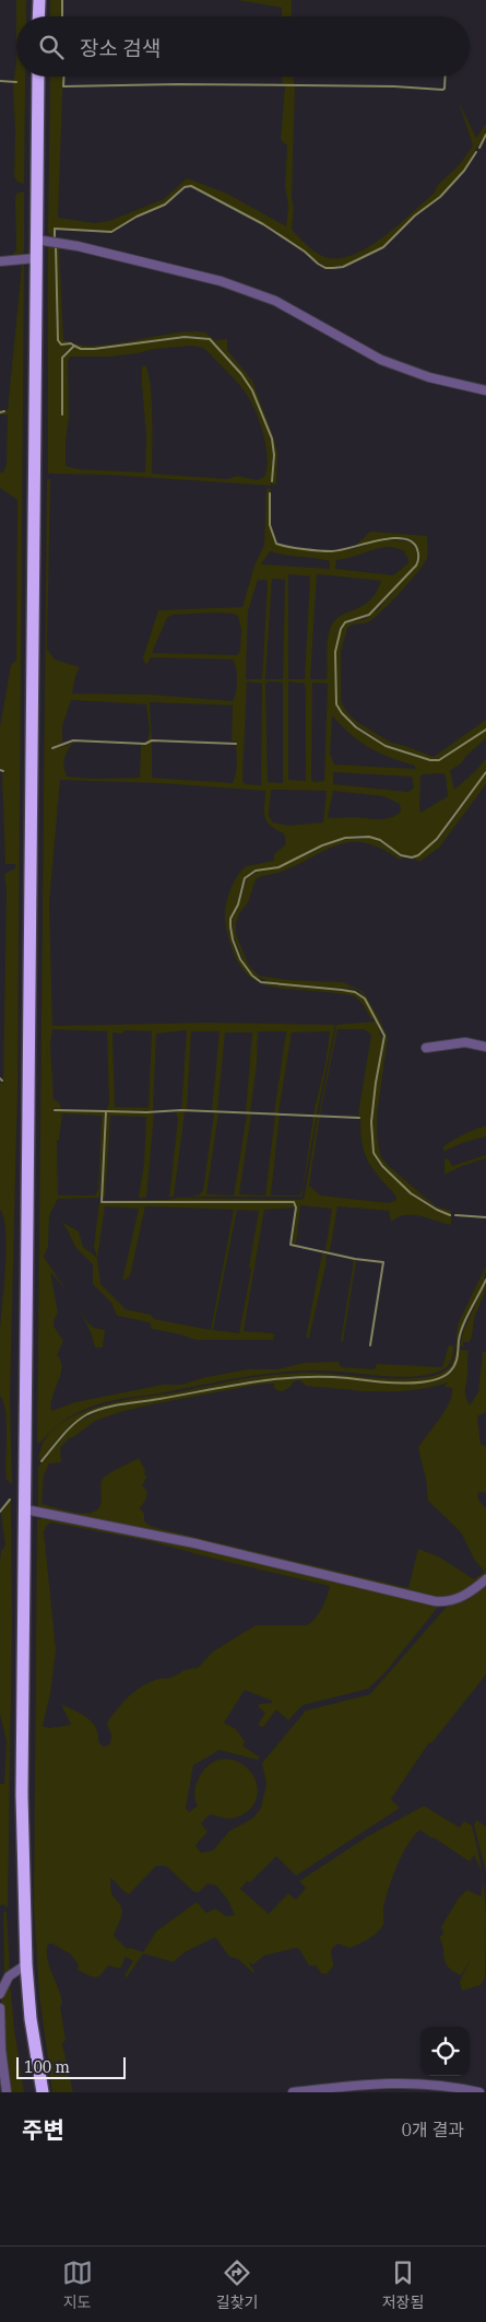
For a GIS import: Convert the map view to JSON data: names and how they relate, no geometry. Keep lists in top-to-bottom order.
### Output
{
  "scale_bar": "100 m",
  "page": {
    "search": "장소 검색",
    "scale": "100 m",
    "heading": ["주변", "0개 결과"],
    "nav": ["지도", "길찾기", "저장됨"]
  }
}
